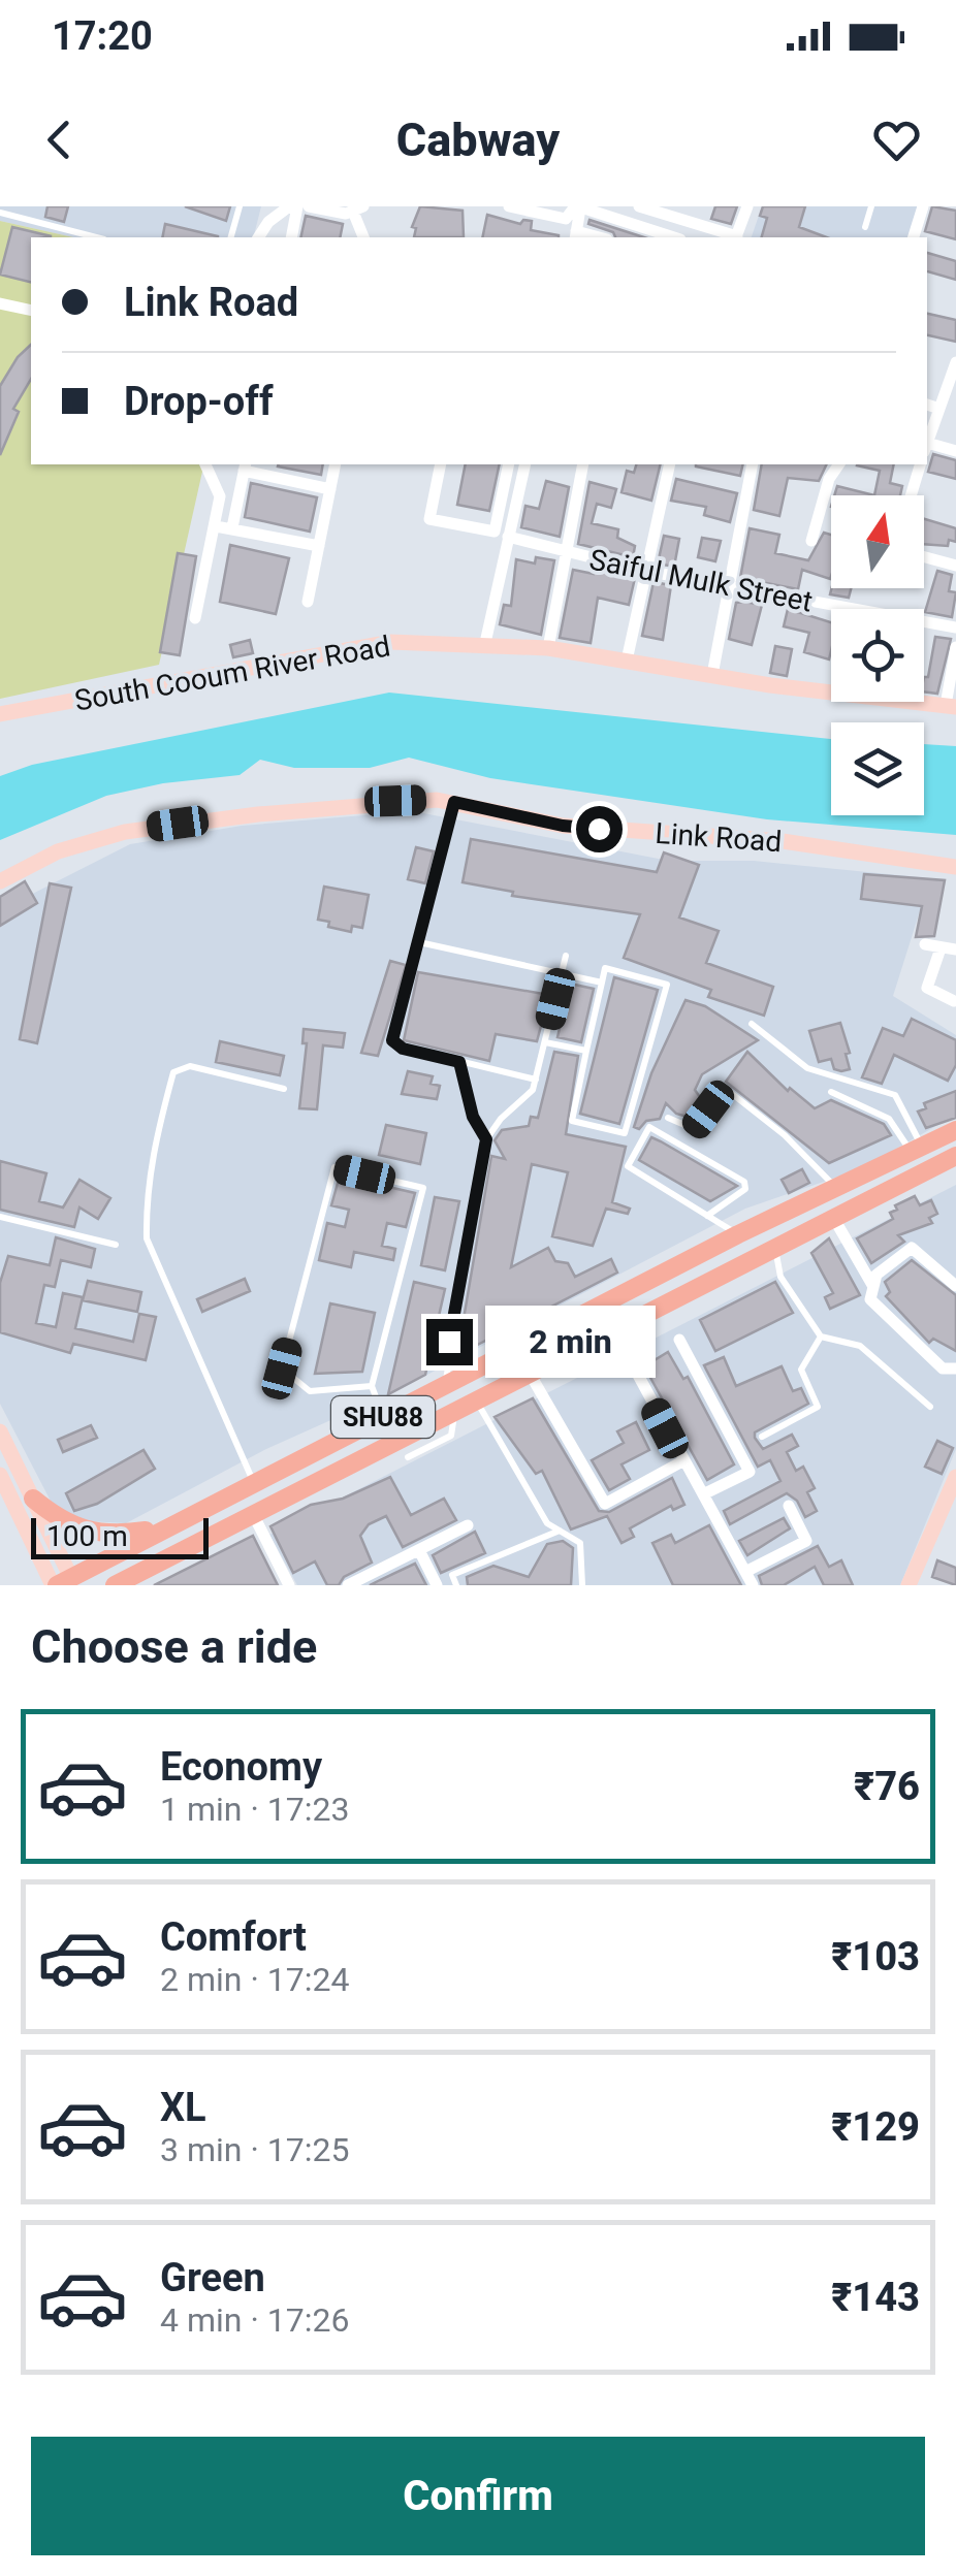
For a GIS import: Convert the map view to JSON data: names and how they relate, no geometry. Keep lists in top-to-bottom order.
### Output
{
  "streets": {
    "main road": ["SHU88"],
    "street": ["Saiful Mulk Street", "South Cooum River Road", "Link Road"]
  },
  "scale_bar": "100 m",
  "north": "top",
  "page": {
    "status": "17:20",
    "header": "Cabway",
    "banner": ["Link Road", "Drop-off"],
    "bubble": "2 min",
    "scale": "100 m",
    "heading": "Choose a ride",
    "list": [
      {
        "name": "Economy",
        "note": "1 min · 17:23",
        "value": "₹76"
      },
      {
        "name": "Comfort",
        "note": "2 min · 17:24",
        "value": "₹103"
      },
      {
        "name": "XL",
        "note": "3 min · 17:25",
        "value": "₹129"
      },
      {
        "name": "Green",
        "note": "4 min · 17:26",
        "value": "₹143"
      }
    ],
    "buttons": "Confirm"
  }
}
